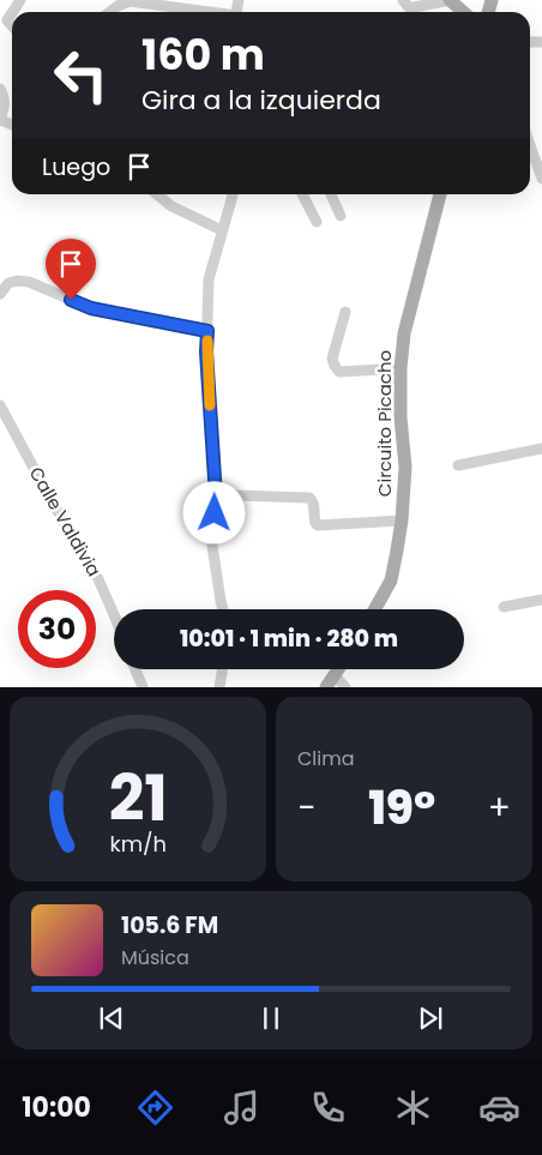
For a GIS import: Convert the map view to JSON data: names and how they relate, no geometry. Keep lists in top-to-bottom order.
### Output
{
  "streets": {
    "main road": ["Circuito Picacho"],
    "street": ["Calle Valdivia"]
  },
  "page": {
    "turn": ["160 m", "Gira a la izquierda"],
    "then": "Luego",
    "limit": "30",
    "trip": "10:01 · 1 min · 280 m",
    "tile": "Clima",
    "heat": ["−", "19°", "+"],
    "song": ["105.6 FM", "Música"],
    "tabs": "10:00",
    "gauge": ["21", "km/h"]
  }
}
